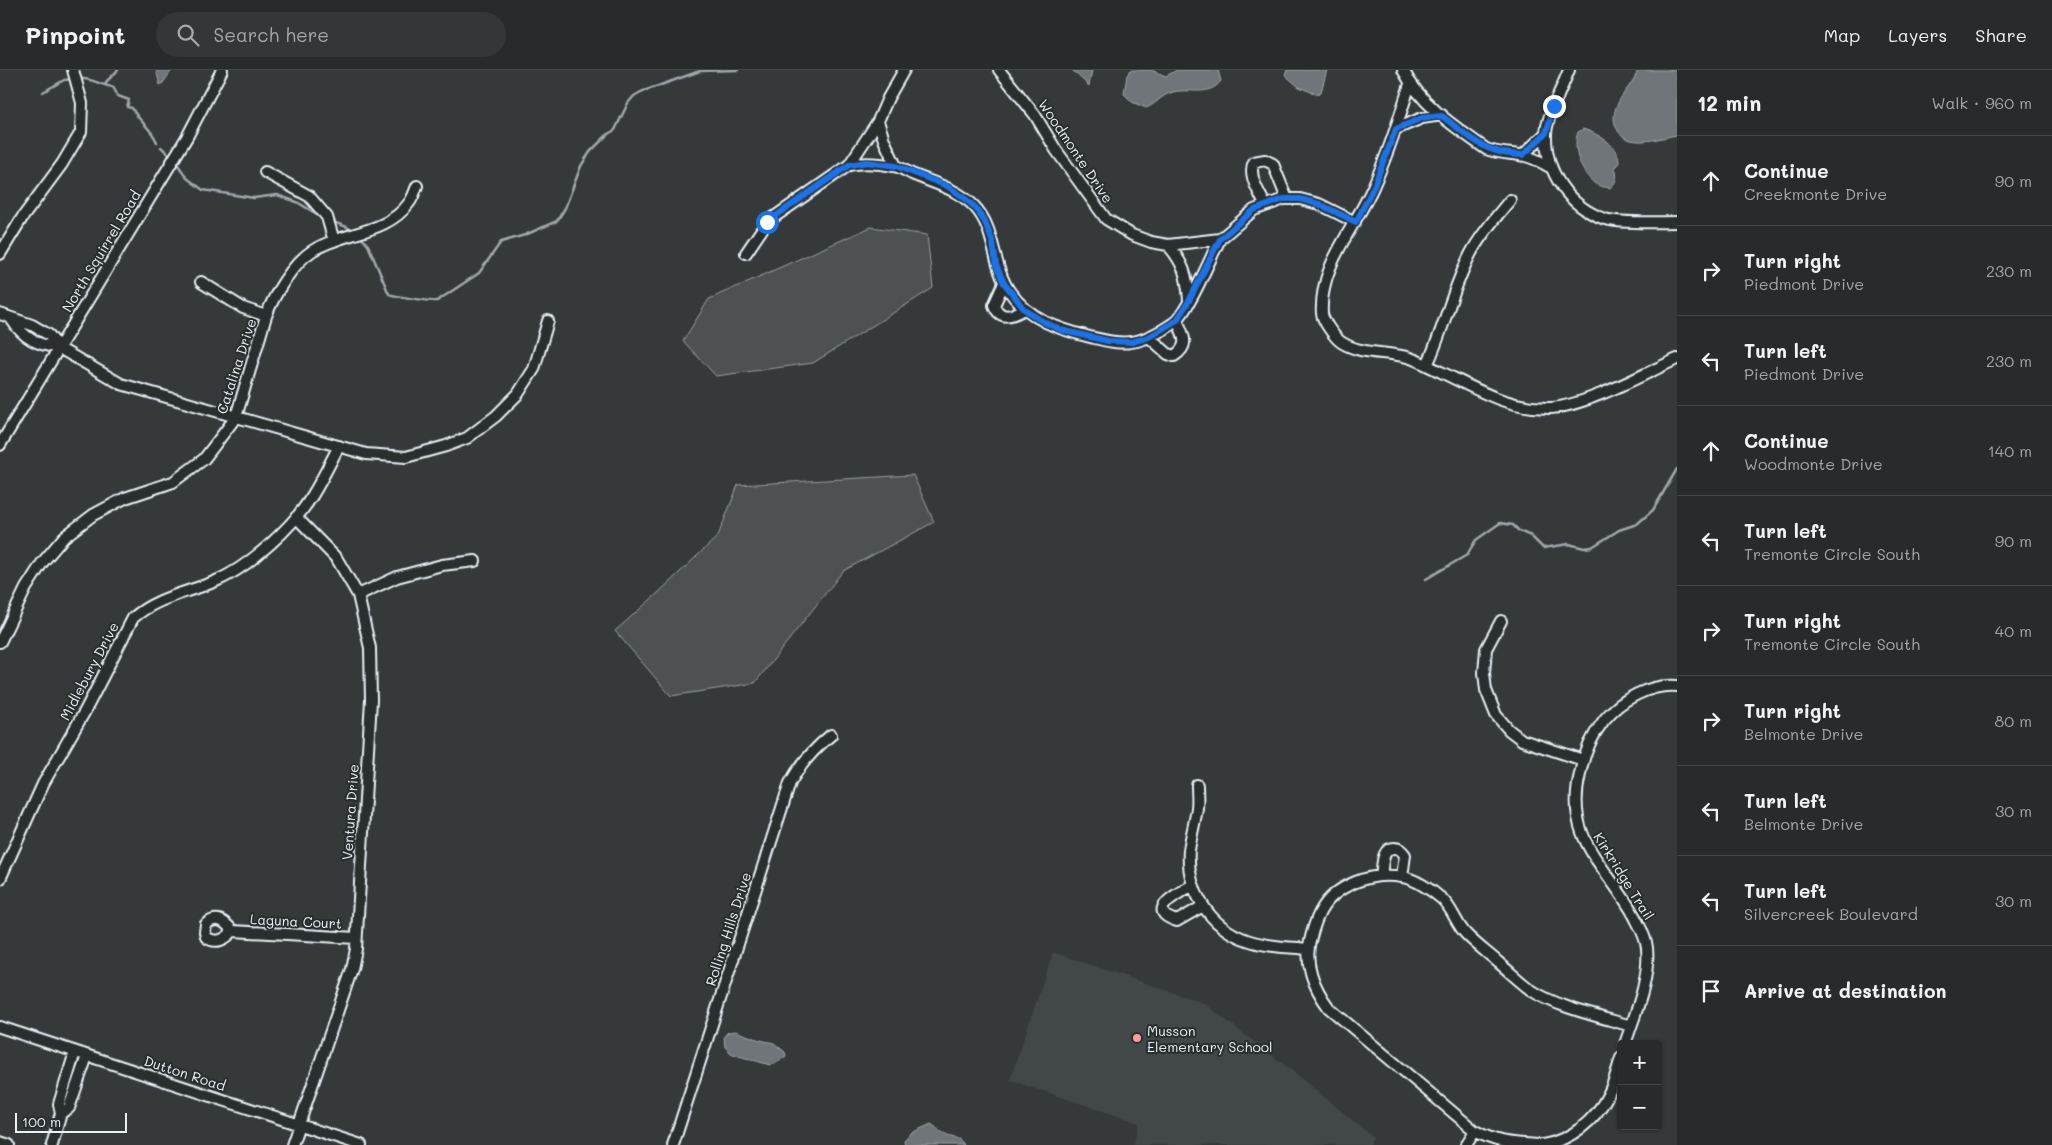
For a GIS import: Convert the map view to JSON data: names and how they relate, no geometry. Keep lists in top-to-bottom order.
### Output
{
  "streets": {
    "street": [
      "Woodmonte Drive",
      "North Squirrel Road",
      "Catalina Drive",
      "Midlebury Drive",
      "Ventura Drive",
      "Kirkridge Trail",
      "Laguna Court",
      "Rolling Hills Drive",
      "Dutton Road"
    ]
  },
  "crossings": [
    ["Midlebury Drive", "Ventura Drive"],
    ["Ventura Drive", "Laguna Court"],
    ["Ventura Drive", "Dutton Road"]
  ],
  "places": ["Musson Elementary School"],
  "scale_bar": "100 m",
  "page": {
    "header": "Pinpoint",
    "search": "Search here",
    "nav": ["Map", "Layers", "Share"],
    "heading": ["12 min", "Walk · 960 m"],
    "list": [
      ["Continue", "Creekmonte Drive", "90 m"],
      ["Turn right", "Piedmont Drive", "230 m"],
      ["Turn left", "Piedmont Drive", "230 m"],
      ["Continue", "Woodmonte Drive", "140 m"],
      ["Turn left", "Tremonte Circle South", "90 m"],
      ["Turn right", "Tremonte Circle South", "40 m"],
      ["Turn right", "Belmonte Drive", "80 m"],
      ["Turn left", "Belmonte Drive", "30 m"],
      ["Turn left", "Silvercreek Boulevard", "30 m"],
      "Arrive at destination"
    ],
    "map_buttons": ["+", "−"],
    "scale": "100 m"
  }
}
